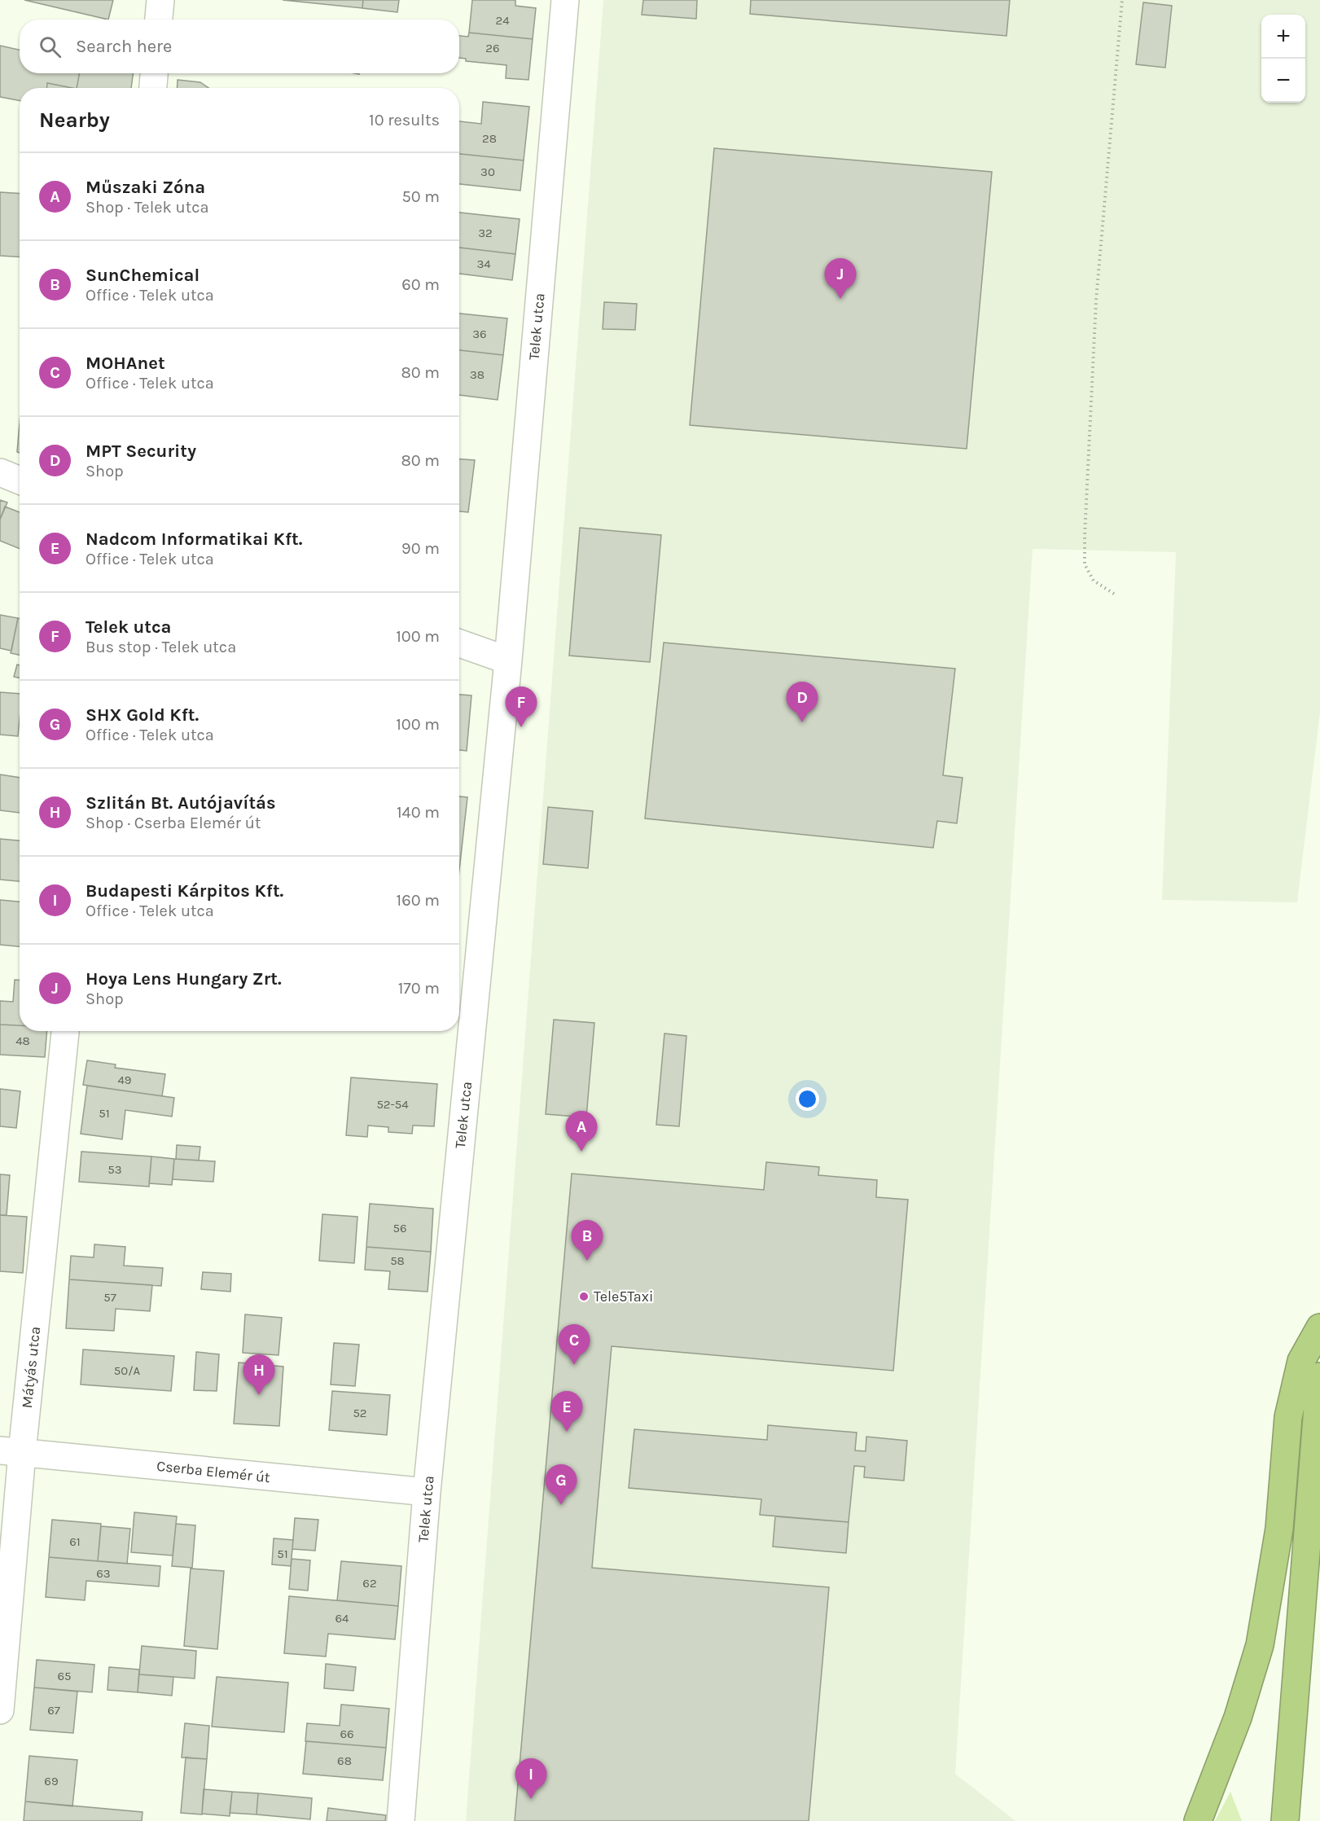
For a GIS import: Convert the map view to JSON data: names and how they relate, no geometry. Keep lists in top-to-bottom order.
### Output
{
  "streets": {
    "street": ["Telek utca", "Mátyás utca", "Cserba Elemér út"]
  },
  "crossings": [
    ["Telek utca", "Cserba Elemér út"],
    ["Mátyás utca", "Cserba Elemér út"]
  ],
  "places": ["Tele5Taxi"],
  "house_numbers": [
    "24",
    "26",
    "28",
    "30",
    "32",
    "34",
    "36",
    "38",
    "48",
    "49",
    "52-54",
    "51",
    "53",
    "56",
    "58",
    "57",
    "50/A",
    "52",
    "61",
    "51",
    "63",
    "62",
    "64",
    "65",
    "67",
    "66",
    "68",
    "69"
  ],
  "page": {
    "map_buttons": ["+", "−"],
    "search": "Search here",
    "heading": ["Nearby", "10 results"],
    "list": [
      {
        "mark": "A",
        "name": "Műszaki Zóna",
        "note": "Shop · Telek utca",
        "value": "50 m"
      },
      {
        "mark": "B",
        "name": "SunChemical",
        "note": "Office · Telek utca",
        "value": "60 m"
      },
      {
        "mark": "C",
        "name": "MOHAnet",
        "note": "Office · Telek utca",
        "value": "80 m"
      },
      {
        "mark": "D",
        "name": "MPT Security",
        "note": "Shop",
        "value": "80 m"
      },
      {
        "mark": "E",
        "name": "Nadcom Informatikai Kft.",
        "note": "Office · Telek utca",
        "value": "90 m"
      },
      {
        "mark": "F",
        "name": "Telek utca",
        "note": "Bus stop · Telek utca",
        "value": "100 m"
      },
      {
        "mark": "G",
        "name": "SHX Gold Kft.",
        "note": "Office · Telek utca",
        "value": "100 m"
      },
      {
        "mark": "H",
        "name": "Szlitán Bt. Autójavítás",
        "note": "Shop · Cserba Elemér út",
        "value": "140 m"
      },
      {
        "mark": "I",
        "name": "Budapesti Kárpitos Kft.",
        "note": "Office · Telek utca",
        "value": "160 m"
      },
      {
        "mark": "J",
        "name": "Hoya Lens Hungary Zrt.",
        "note": "Shop",
        "value": "170 m"
      }
    ],
    "pins": [
      "J",
      "D",
      "F",
      "A",
      "B",
      "C",
      "H",
      "E",
      "G",
      "I"
    ]
  }
}
